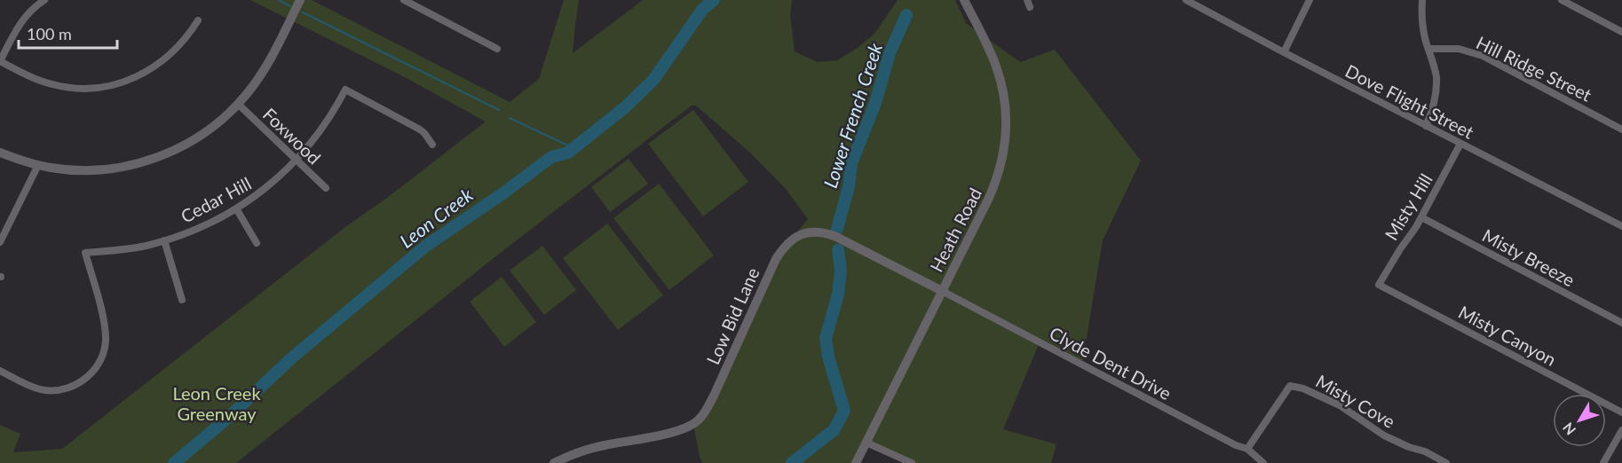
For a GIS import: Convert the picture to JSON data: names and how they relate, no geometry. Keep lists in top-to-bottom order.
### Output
{
  "streets": {
    "street": [
      "Hill Ridge Street",
      "Dove Flight Street",
      "Foxwood",
      "Cedar Hill",
      "Misty Hill",
      "Heath Road",
      "Misty Breeze",
      "Low Bid Lane",
      "Misty Canyon",
      "Clyde Dent Drive",
      "Misty Cove"
    ]
  },
  "crossings": [
    ["Dove Flight Street", "Misty Hill"],
    ["Foxwood", "Cedar Hill"],
    ["Misty Hill", "Misty Breeze"],
    ["Misty Hill", "Misty Canyon"],
    ["Heath Road", "Low Bid Lane"],
    ["Heath Road", "Clyde Dent Drive"],
    ["Low Bid Lane", "Clyde Dent Drive"],
    ["Clyde Dent Drive", "Misty Cove"]
  ],
  "water": ["Lower French Creek", "Leon Creek"],
  "parks": ["Leon Creek Greenway"],
  "scale_bar": "100 m",
  "north": "bottom left"
}
